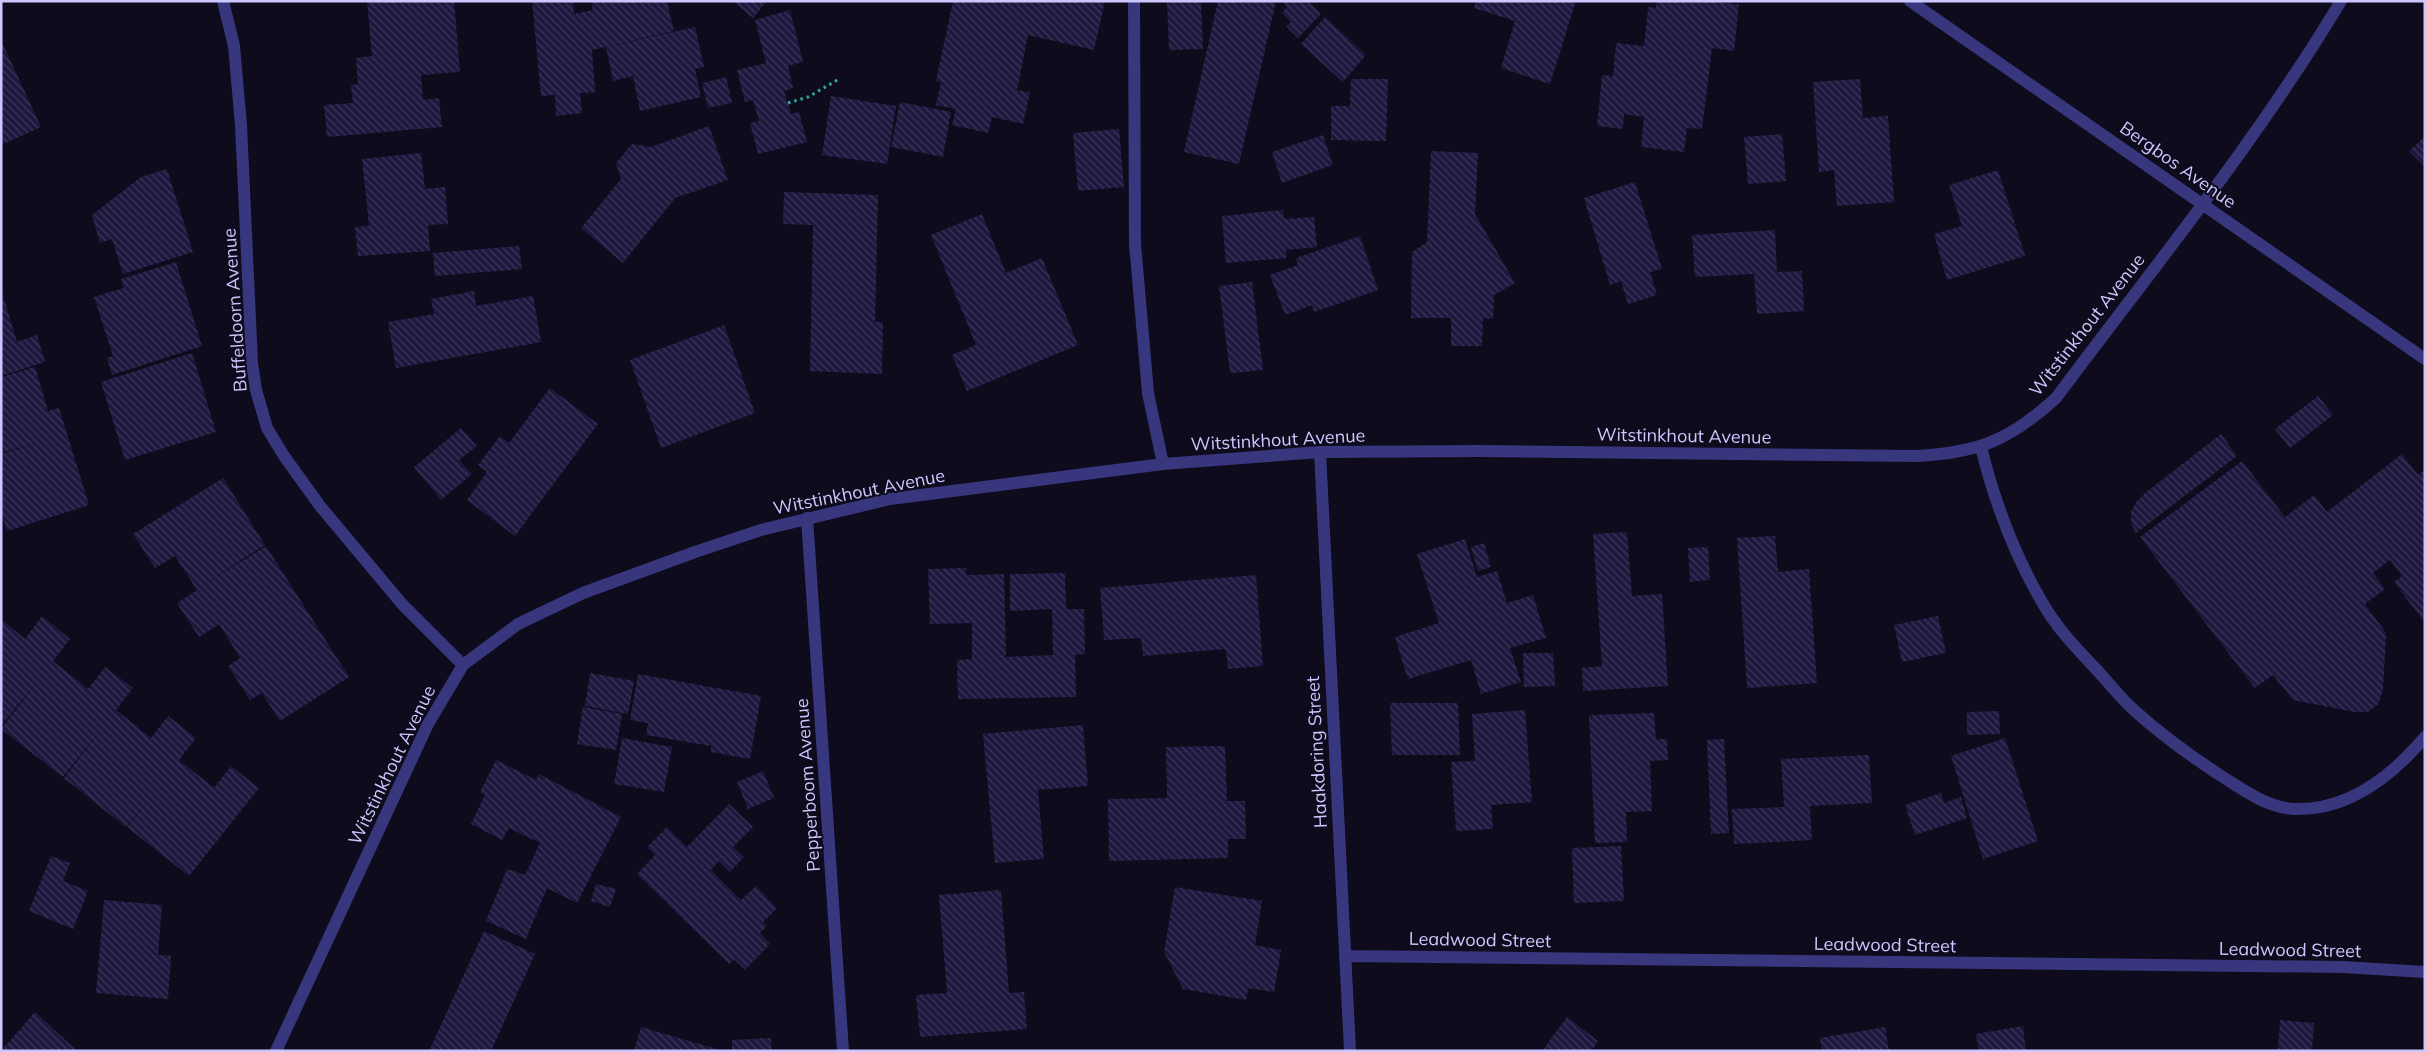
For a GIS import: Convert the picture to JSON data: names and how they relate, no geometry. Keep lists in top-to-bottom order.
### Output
{
  "streets": {
    "street": [
      "Bergbos Avenue",
      "Buffeldoorn Avenue",
      "Witstinkhout Avenue",
      "Haakdoring Street",
      "Pepperboom Avenue",
      "Leadwood Street"
    ]
  },
  "crossings": [
    ["Bergbos Avenue", "Witstinkhout Avenue"],
    ["Buffeldoorn Avenue", "Witstinkhout Avenue"],
    ["Witstinkhout Avenue", "Haakdoring Street"],
    ["Witstinkhout Avenue", "Pepperboom Avenue"],
    ["Haakdoring Street", "Leadwood Street"]
  ]
}
